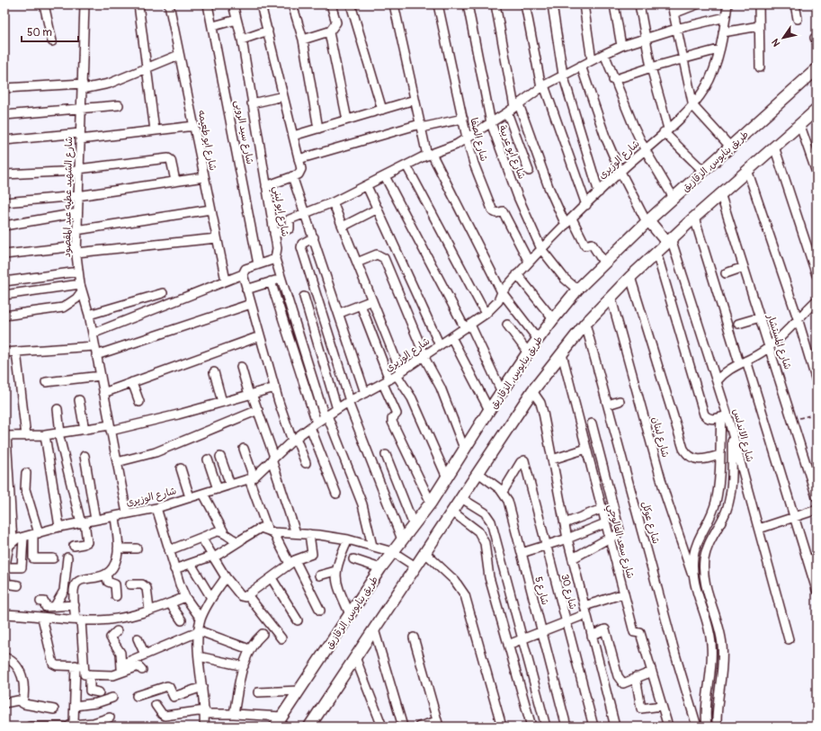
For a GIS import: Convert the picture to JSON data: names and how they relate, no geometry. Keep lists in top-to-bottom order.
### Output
{
  "streets": {
    "main road": ["طريق بنايوس, الزقازيق"],
    "street": [
      "شارع سيد الروبى",
      "شارع الصفا",
      "شارع ابو طعيمه",
      "شارع ابو عريبة",
      "شارع الوزيرى",
      "شارع الشهيد عطيه عبد المقصود",
      "شارع ابو لبني",
      "شارع المستشار",
      "شارع الاندلس",
      "شارع لبنان",
      "شارع عوكل",
      "شارع سعد الفالوجي",
      "شارع 5",
      "شارع 30"
    ]
  },
  "crossings": [
    ["شارع الصفا", "شارع الوزيرى"],
    ["شارع ابو عريبة", "شارع الوزيرى"],
    ["شارع ابو عريبة", "طريق بنايوس, الزقازيق"],
    ["شارع الوزيرى", "شارع الشهيد عطيه عبد المقصود"],
    ["شارع الوزيرى", "شارع ابو لبني"],
    ["شارع 5", "شارع 30"]
  ],
  "scale_bar": "50 m",
  "north": "bottom left"
}
